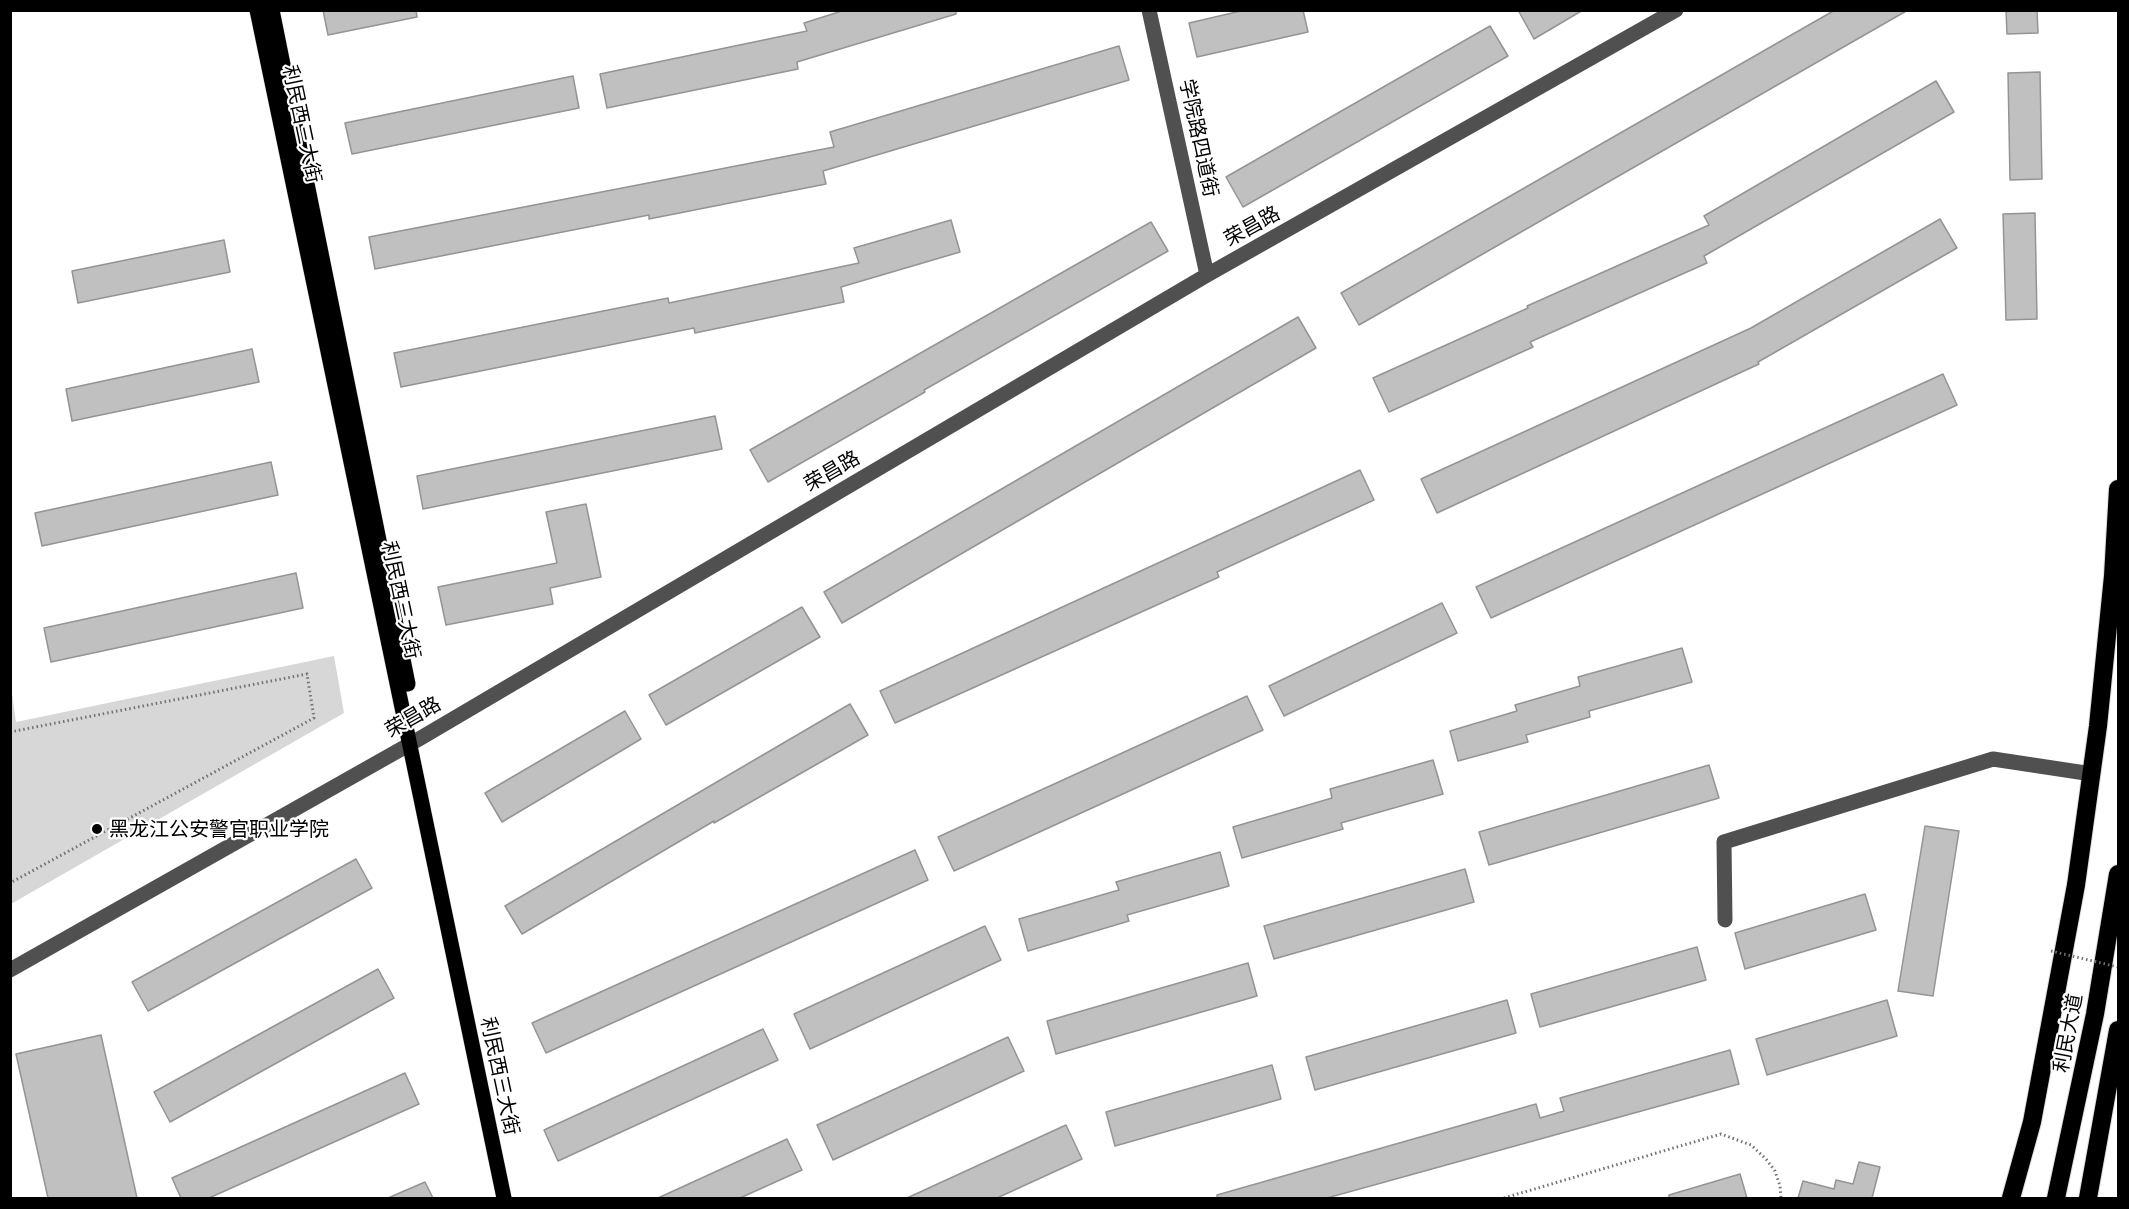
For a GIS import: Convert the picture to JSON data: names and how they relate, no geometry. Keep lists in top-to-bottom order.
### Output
{
  "streets": {
    "highway": ["利民大道"],
    "main road": ["利民西三大街"],
    "street": ["学院路四道街", "荣昌路"]
  },
  "crossings": [
    ["利民西三大街", "荣昌路"],
    ["学院路四道街", "荣昌路"]
  ],
  "places": ["黑龙江公安警官职业学院"]
}
